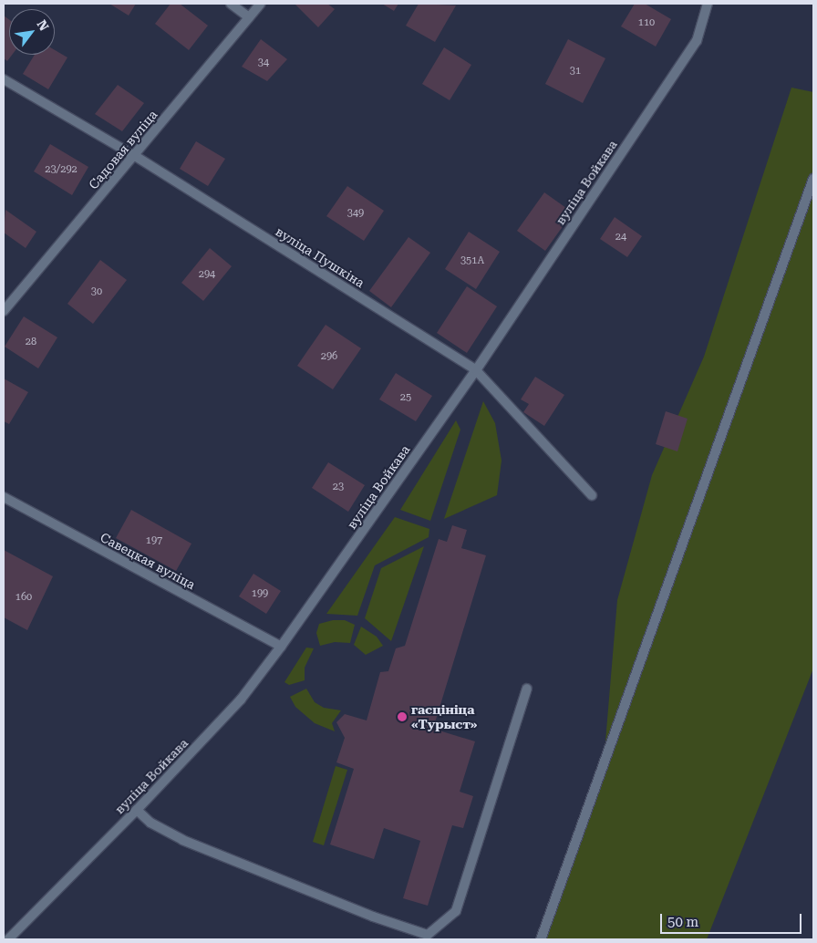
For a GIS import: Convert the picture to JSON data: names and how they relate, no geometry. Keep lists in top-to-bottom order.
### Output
{
  "streets": {
    "street": [
      "Садовая вуліца",
      "вуліца Войкава",
      "вуліца Пушкіна",
      "Савецкая вуліца"
    ]
  },
  "crossings": [
    ["Садовая вуліца", "вуліца Пушкіна"],
    ["вуліца Войкава", "вуліца Пушкіна"],
    ["вуліца Войкава", "Савецкая вуліца"]
  ],
  "places": ["гасцініца «Турыст»"],
  "house_numbers": [
    "110",
    "34",
    "31",
    "23/292",
    "349",
    "24",
    "351А",
    "294",
    "30",
    "28",
    "296",
    "25",
    "23",
    "197",
    "199",
    "160"
  ],
  "scale_bar": "50 m",
  "north": "top right"
}
